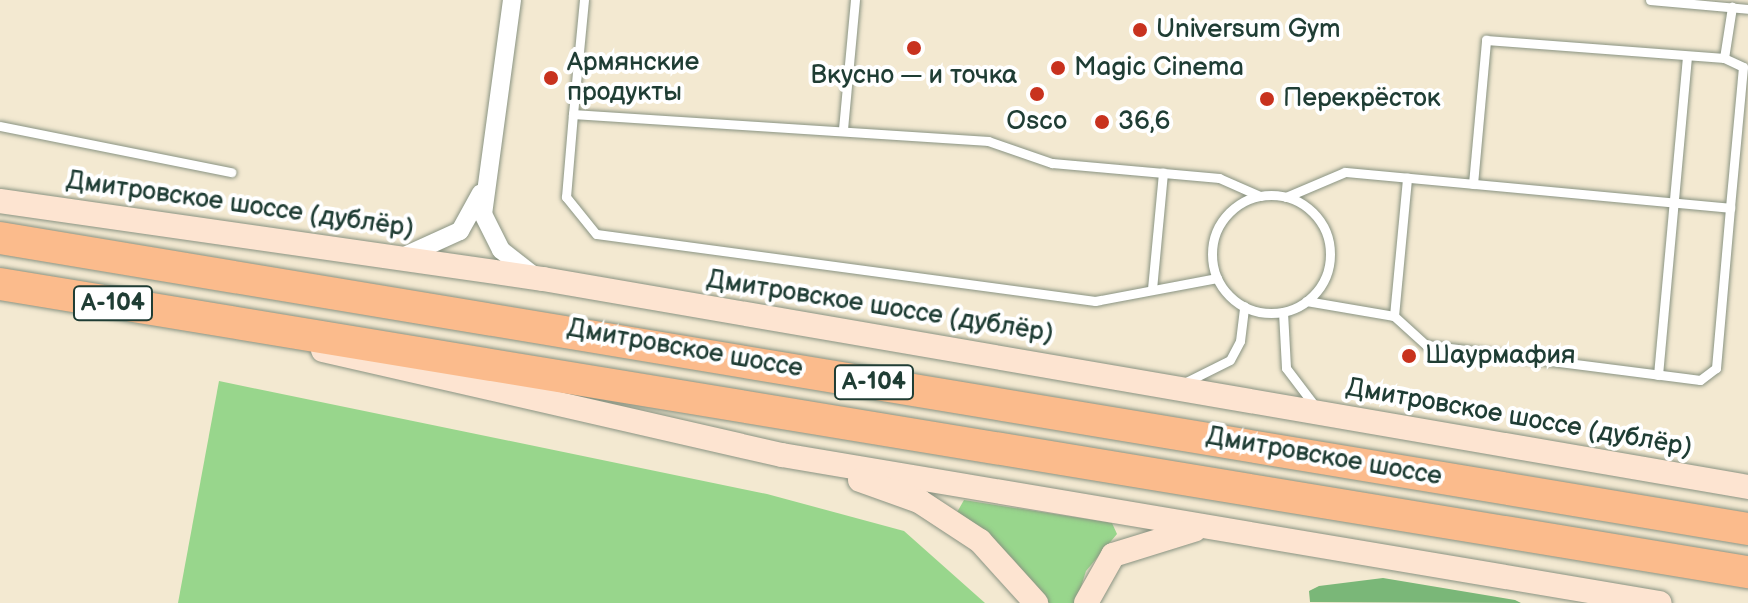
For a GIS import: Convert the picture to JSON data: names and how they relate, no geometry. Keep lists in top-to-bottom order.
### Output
{
  "streets": {
    "highway": ["А-104", "Дмитровское шоссе"],
    "main road": ["Дмитровское шоссе (дублёр)"]
  },
  "places": [
    "Universum Gym",
    "Вкусно — и точка",
    "Magic Cinema",
    "Армянские продукты",
    "Osco",
    "Перекрёсток",
    "36,6",
    "Шаурмафия"
  ]
}
